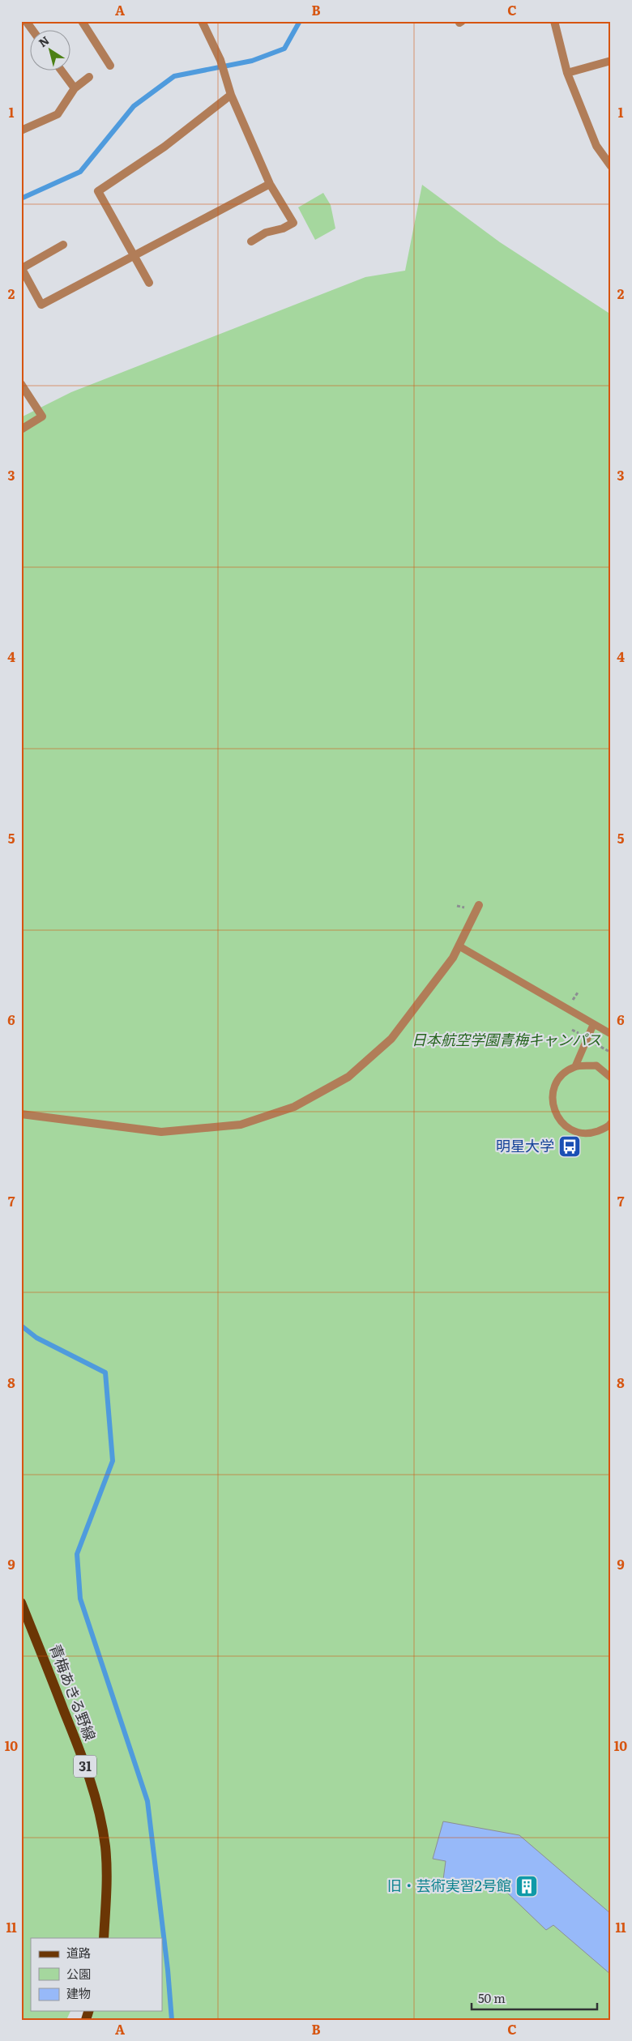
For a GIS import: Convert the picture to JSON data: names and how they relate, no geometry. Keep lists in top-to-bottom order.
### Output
{
  "streets": {
    "main road": ["青梅あきる野線", "31"]
  },
  "parks": ["日本航空学園青梅キャンパス"],
  "places": {
    "bus stop": ["明星大学"],
    "building": ["旧・芸術実習2号館"]
  },
  "legend": ["道路", "公園", "建物"],
  "scale_bar": "50 m",
  "north": "top left",
  "grid": {
    "columns": ["A", "B", "C"],
    "rows": [
      "1",
      "2",
      "3",
      "4",
      "5",
      "6",
      "7",
      "8",
      "9",
      "10",
      "11"
    ]
  }
}
